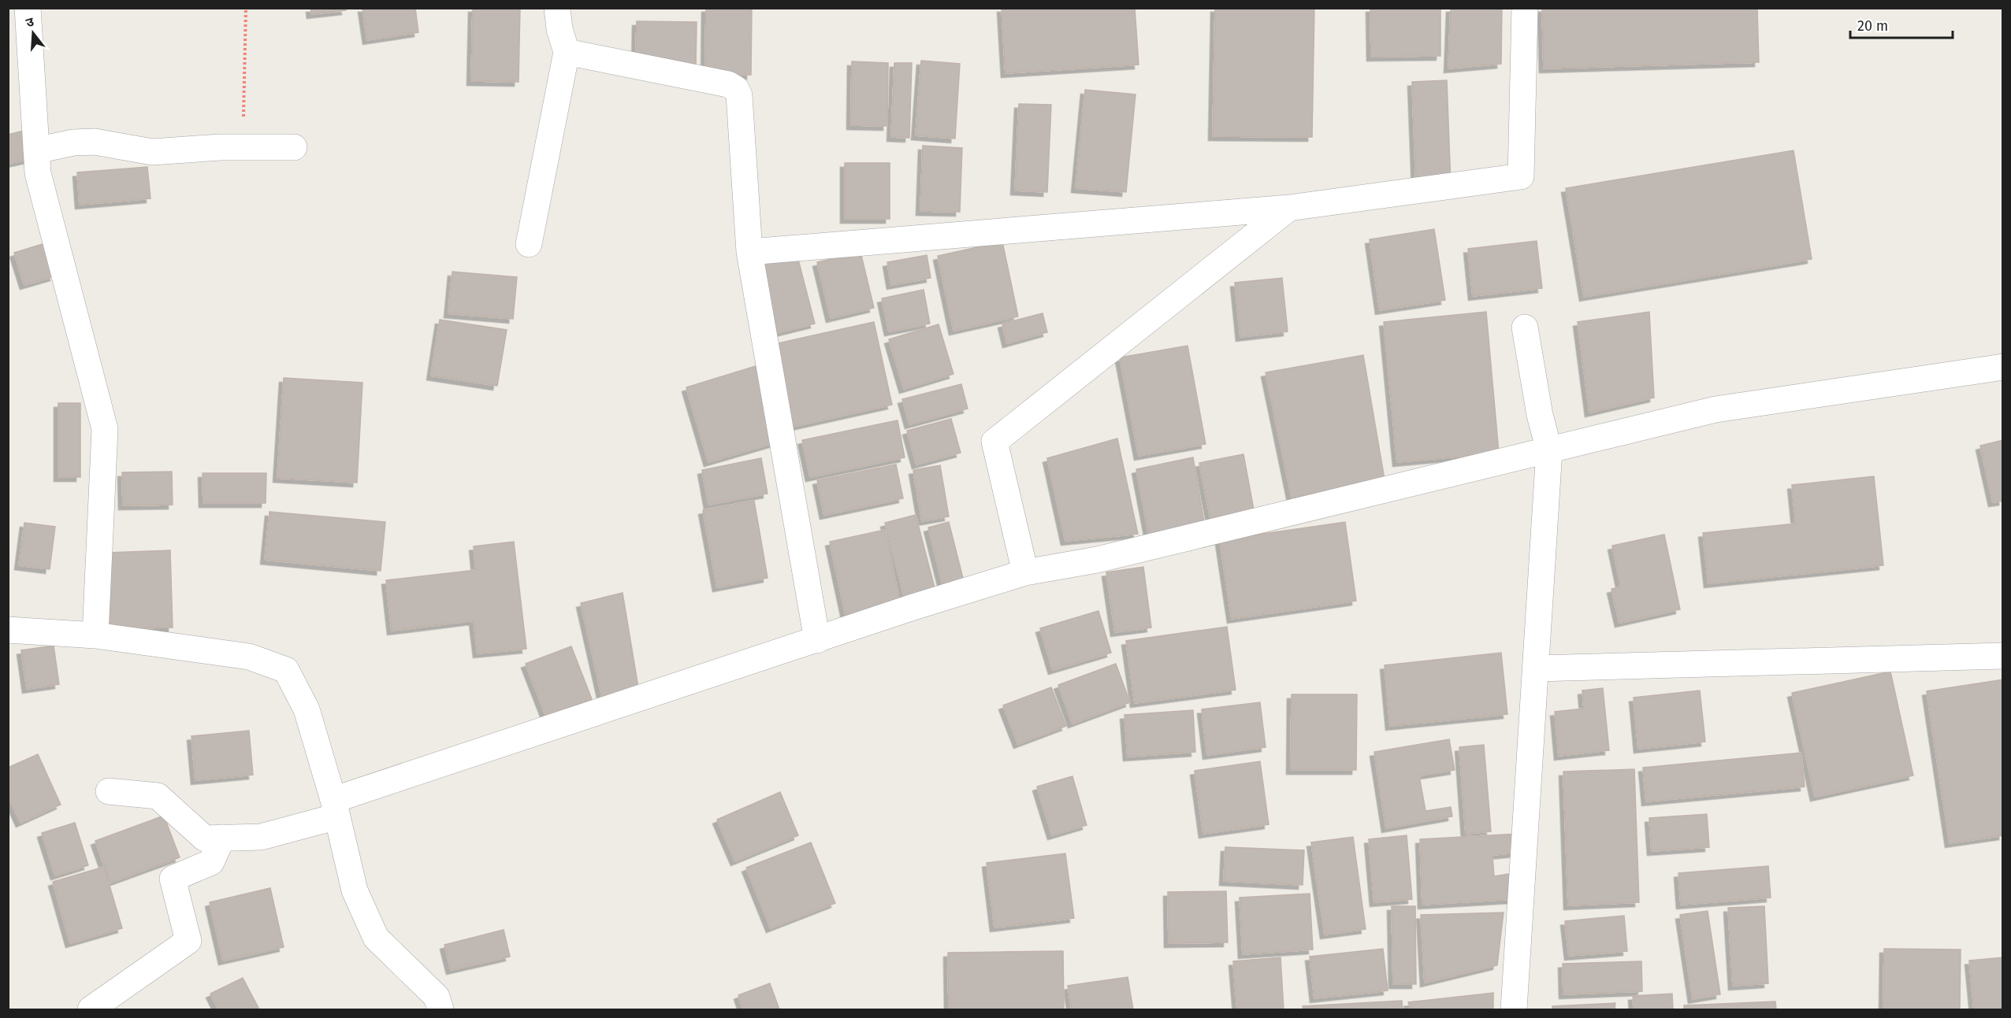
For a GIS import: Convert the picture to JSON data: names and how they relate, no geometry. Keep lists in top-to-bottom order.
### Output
{
  "scale_bar": "20 m",
  "north": "top"
}
